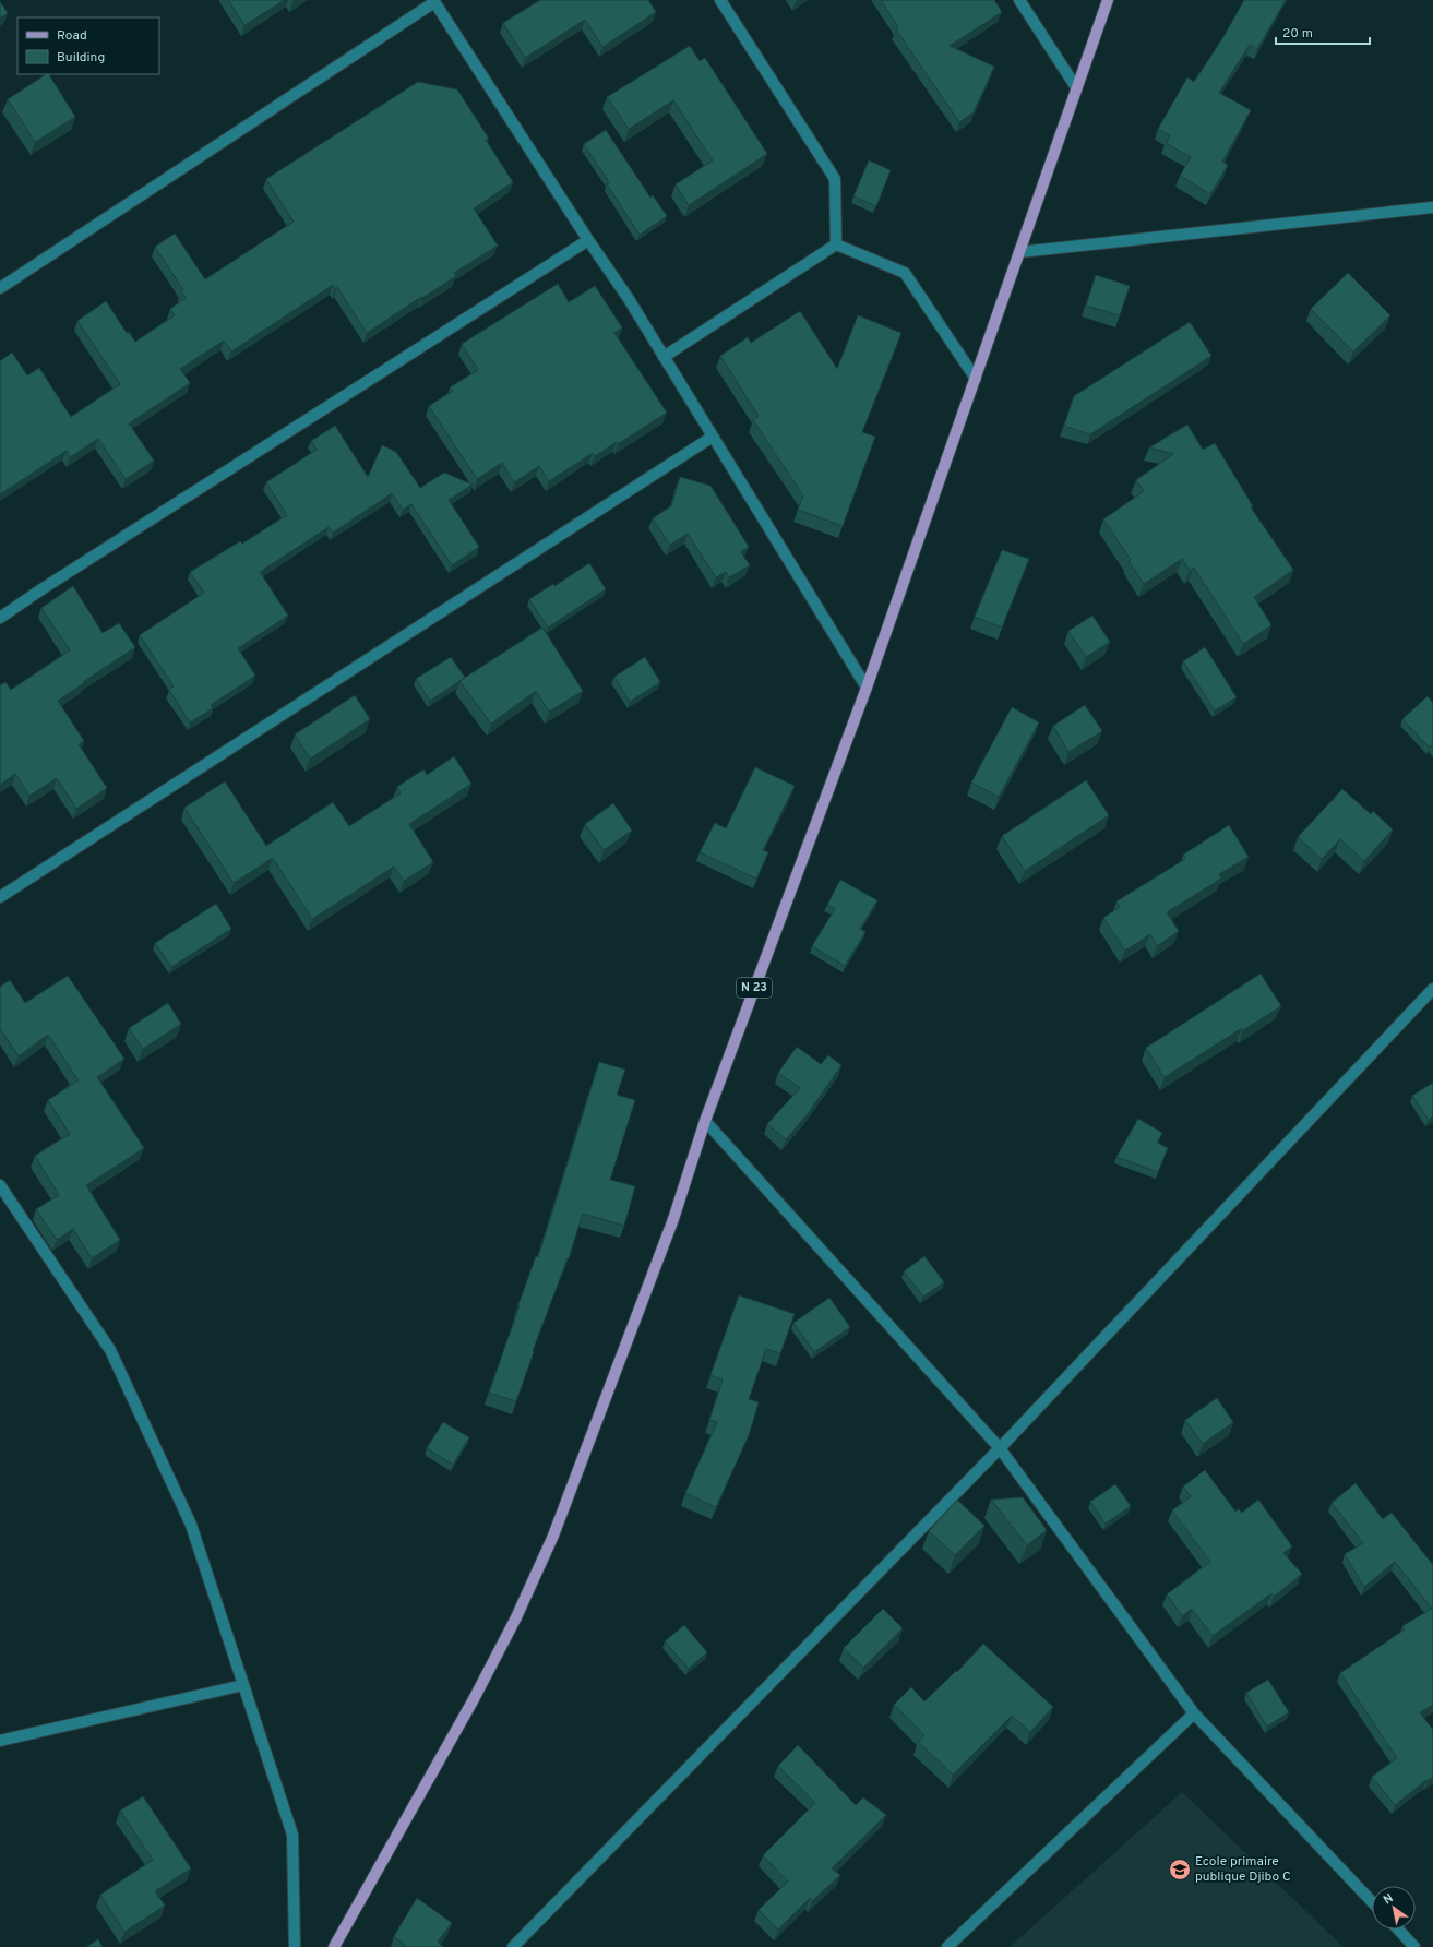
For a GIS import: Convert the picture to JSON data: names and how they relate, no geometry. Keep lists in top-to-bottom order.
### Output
{
  "streets": {
    "main road": ["N 23"]
  },
  "places": {
    "school or university": ["Ecole primaire publique Djibo C"]
  },
  "legend": ["Road", "Building"],
  "scale_bar": "20 m",
  "north": "top left"
}
